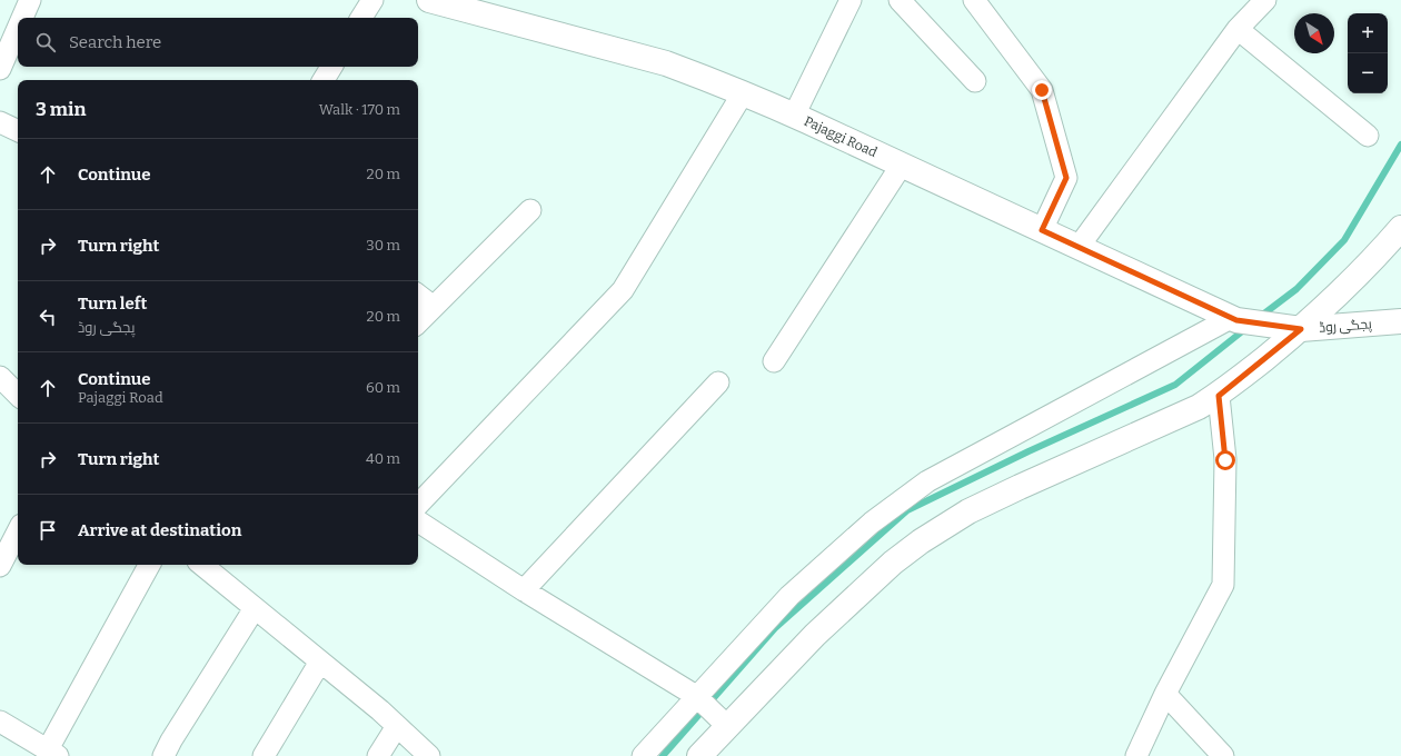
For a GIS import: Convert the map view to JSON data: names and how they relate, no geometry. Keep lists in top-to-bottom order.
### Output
{
  "streets": {
    "main road": ["Pajaggi Road", "پجگی روڈ"]
  },
  "crossings": [
    ["Pajaggi Road", "پجگی روڈ"]
  ],
  "north": "bottom right",
  "page": {
    "map_buttons": ["+", "−"],
    "search": "Search here",
    "heading": ["3 min", "Walk · 170 m"],
    "list": [
      ["Continue", "20 m"],
      ["Turn right", "30 m"],
      ["Turn left", "پجگی روڈ", "20 m"],
      ["Continue", "Pajaggi Road", "60 m"],
      ["Turn right", "40 m"],
      "Arrive at destination"
    ]
  }
}
